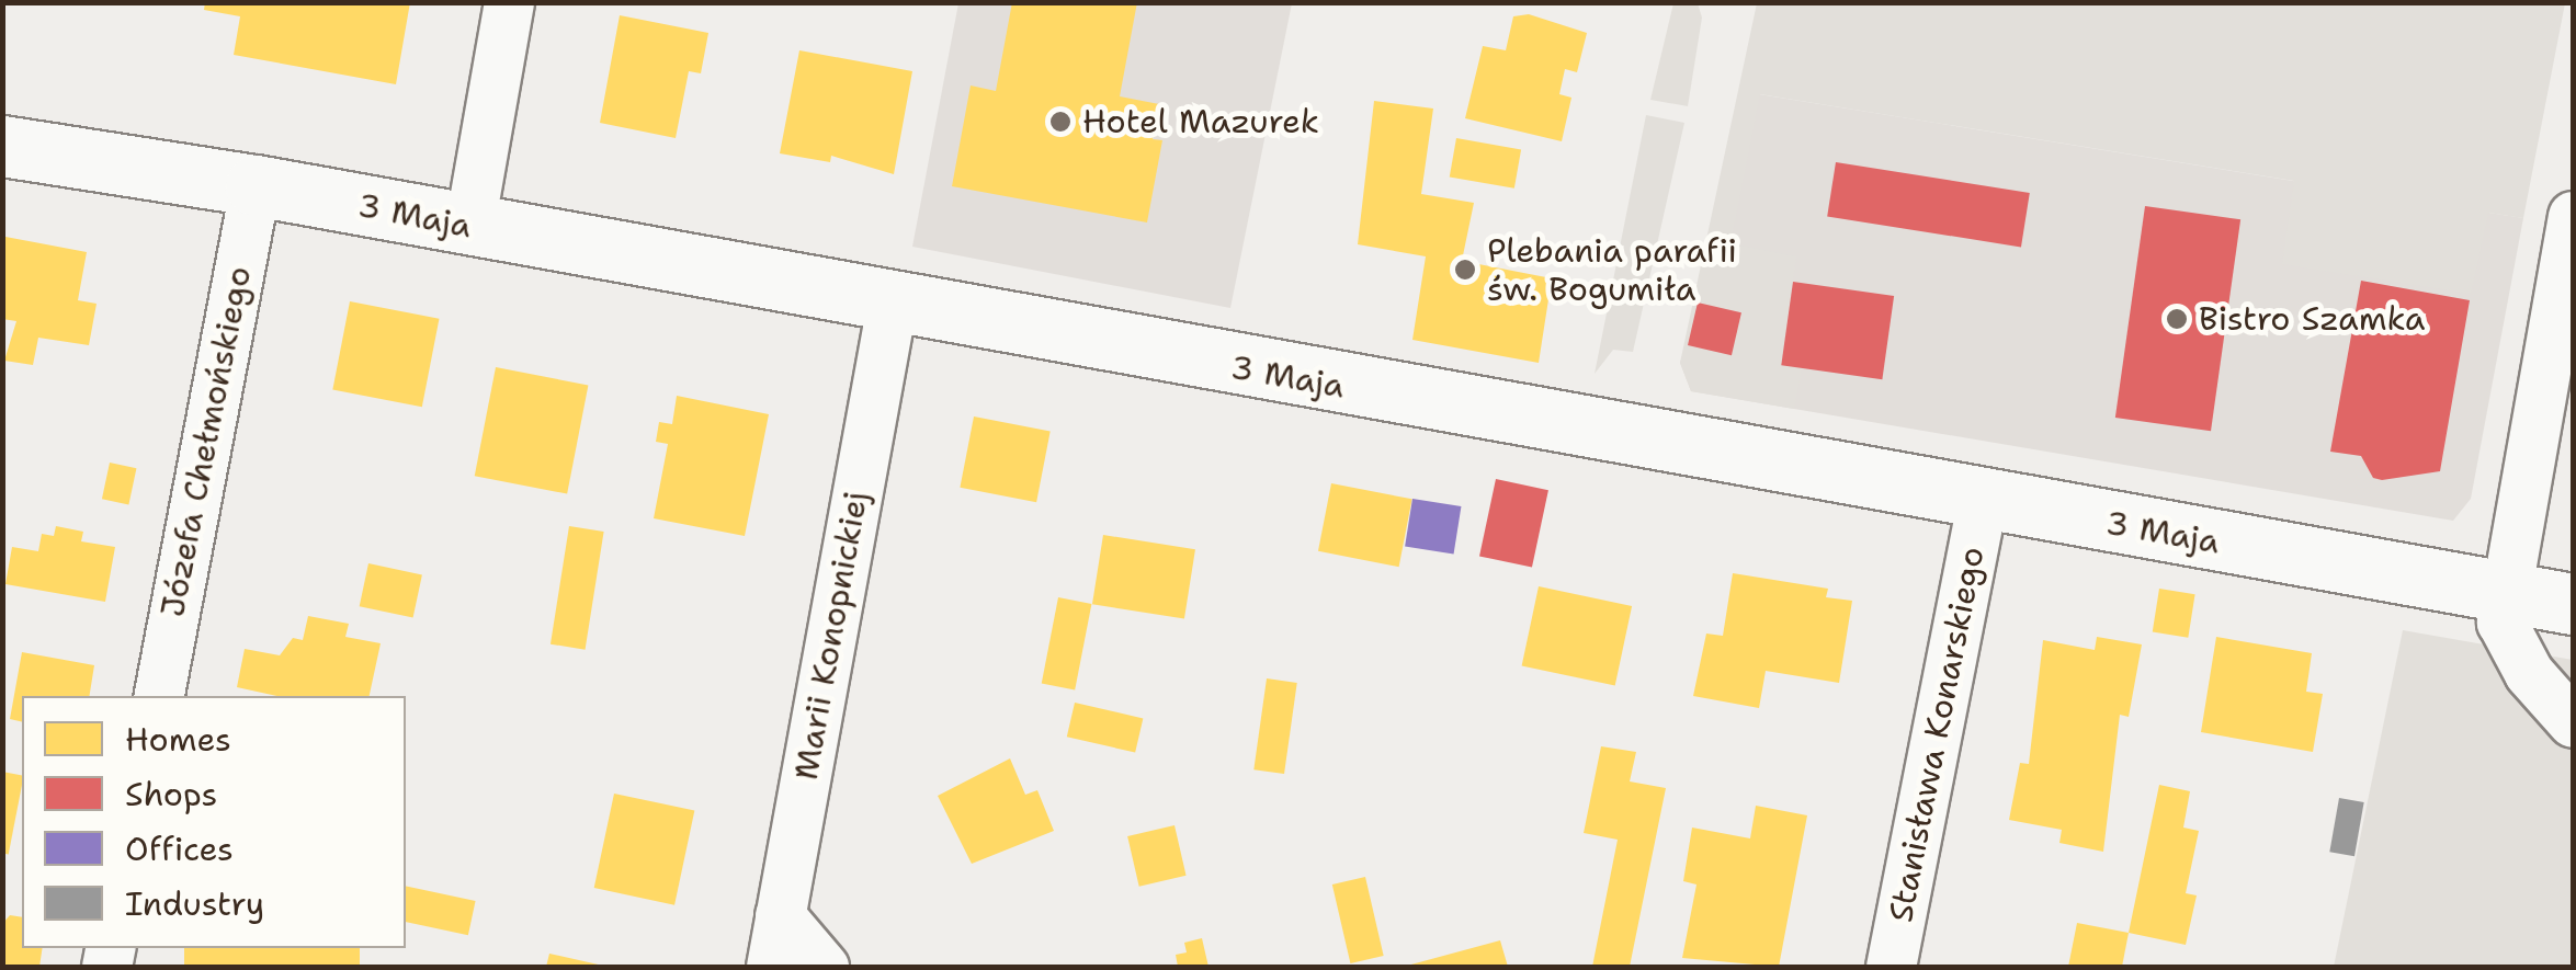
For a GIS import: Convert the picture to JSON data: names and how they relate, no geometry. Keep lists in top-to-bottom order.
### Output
{
  "streets": {
    "street": [
      "3 Maja",
      "Józefa Chełmońskiego",
      "Marii Konopnickiej",
      "Stanisława Konarskiego"
    ]
  },
  "crossings": [
    ["3 Maja", "Józefa Chełmońskiego"],
    ["3 Maja", "Marii Konopnickiej"],
    ["3 Maja", "Stanisława Konarskiego"]
  ],
  "places": ["Hotel Mazurek", "Plebania parafii św. Bogumiła", "Bistro Szamka"],
  "legend": [
    "Homes",
    "Shops",
    "Offices",
    "Industry"
  ]
}
